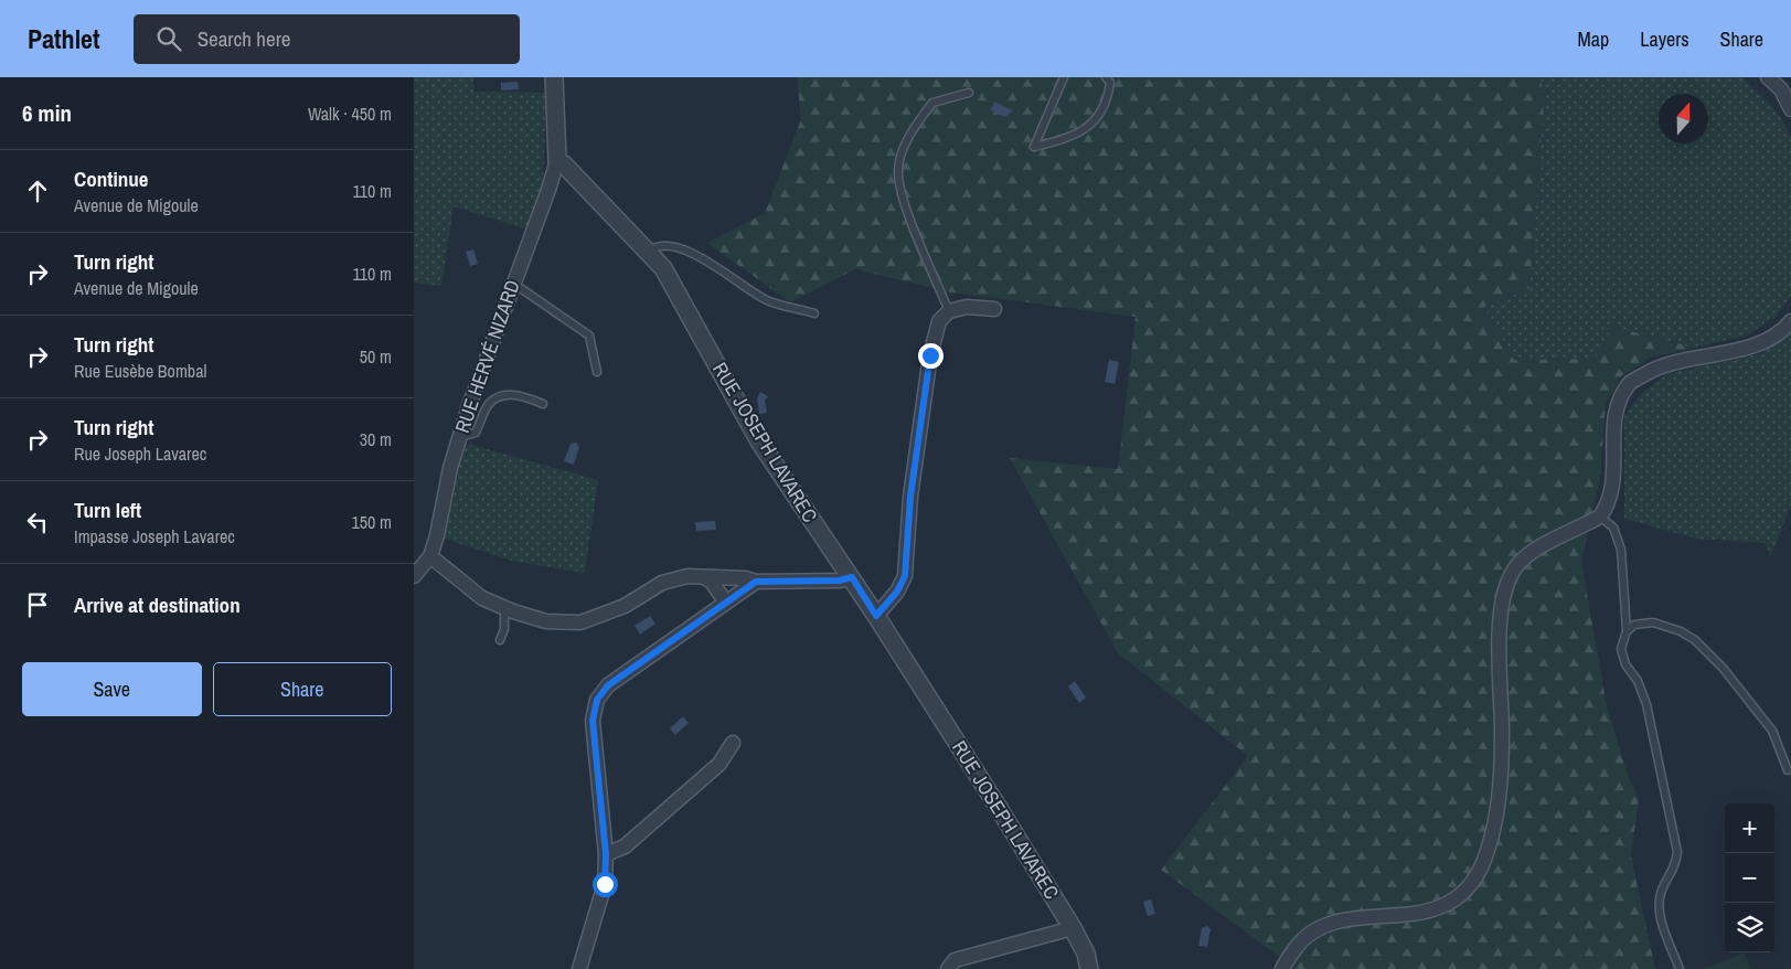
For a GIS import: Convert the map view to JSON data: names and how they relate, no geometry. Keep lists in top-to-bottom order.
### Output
{
  "streets": {
    "street": ["RUE HERVÉ NIZARD", "RUE JOSEPH LAVAREC"]
  },
  "crossings": [
    ["RUE HERVÉ NIZARD", "RUE JOSEPH LAVAREC"]
  ],
  "north": "top",
  "page": {
    "header": "Pathlet",
    "search": "Search here",
    "nav": ["Map", "Layers", "Share"],
    "heading": ["6 min", "Walk · 450 m"],
    "list": [
      ["Continue", "Avenue de Migoule", "110 m"],
      ["Turn right", "Avenue de Migoule", "110 m"],
      ["Turn right", "Rue Eusèbe Bombal", "50 m"],
      ["Turn right", "Rue Joseph Lavarec", "30 m"],
      ["Turn left", "Impasse Joseph Lavarec", "150 m"],
      "Arrive at destination"
    ],
    "buttons": ["Save", "Share"],
    "map_buttons": ["+", "−"]
  }
}
